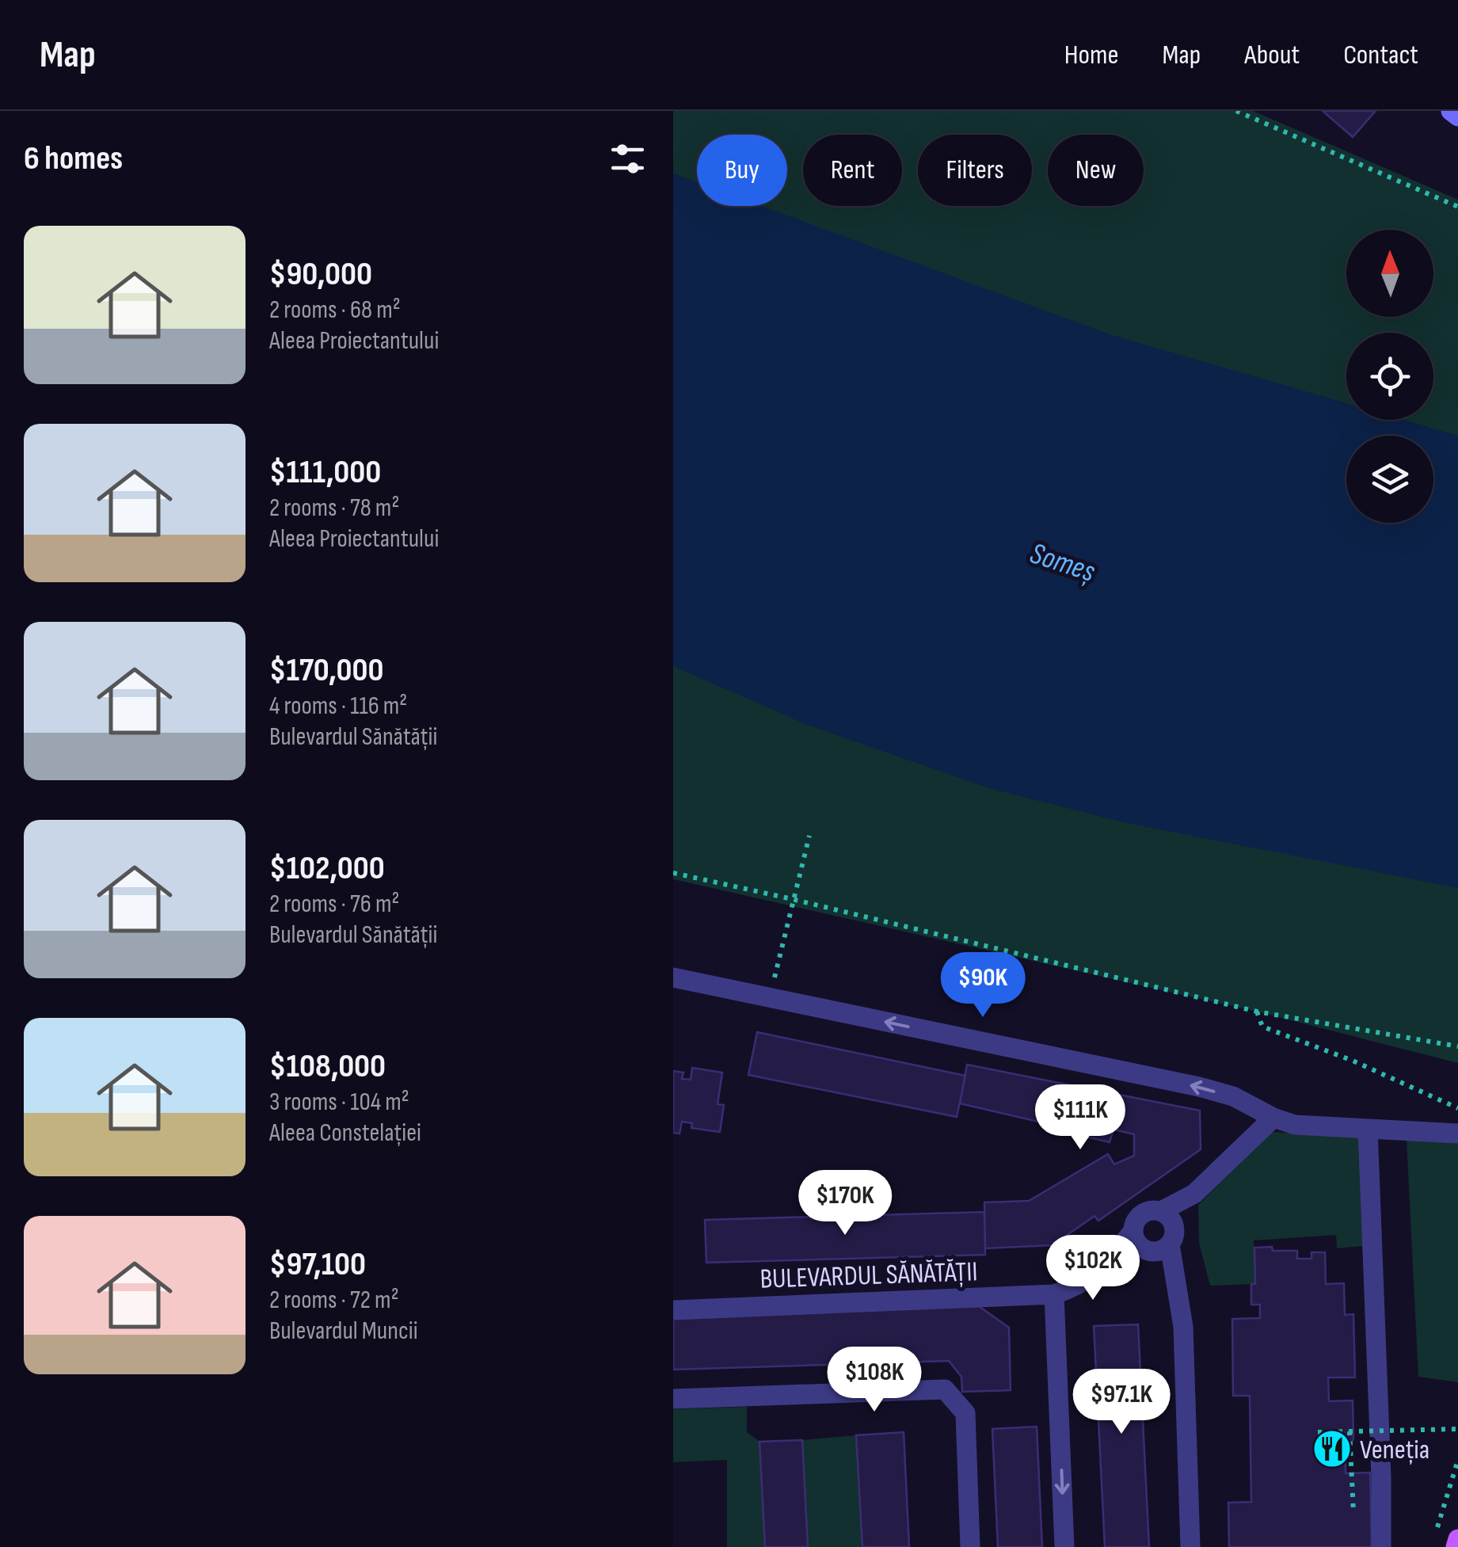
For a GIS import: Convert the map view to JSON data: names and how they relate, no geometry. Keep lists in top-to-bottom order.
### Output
{
  "streets": {
    "street": ["BULEVARDUL SĂNĂTĂȚII"]
  },
  "water": ["Someș"],
  "places": {
    "restaurant": ["Veneția"]
  },
  "north": "top",
  "page": {
    "header": "Map",
    "nav": [
      "Home",
      "Map",
      "About",
      "Contact"
    ],
    "heading": "6 homes",
    "chip": [
      "Buy",
      "Rent",
      "Filters",
      "New"
    ],
    "list": [
      {
        "name": "$90,000",
        "note": "2 rooms · 68 m² · Aleea Proiectantului"
      },
      {
        "name": "$111,000",
        "note": "2 rooms · 78 m² · Aleea Proiectantului"
      },
      {
        "name": "$170,000",
        "note": "4 rooms · 116 m² · Bulevardul Sănătății"
      },
      {
        "name": "$102,000",
        "note": "2 rooms · 76 m² · Bulevardul Sănătății"
      },
      {
        "name": "$108,000",
        "note": "3 rooms · 104 m² · Aleea Constelației"
      },
      {
        "name": "$97,100",
        "note": "2 rooms · 72 m² · Bulevardul Muncii"
      }
    ],
    "price": [
      "$90K",
      "$111K",
      "$170K",
      "$102K",
      "$108K",
      "$97.1K"
    ]
  }
}
